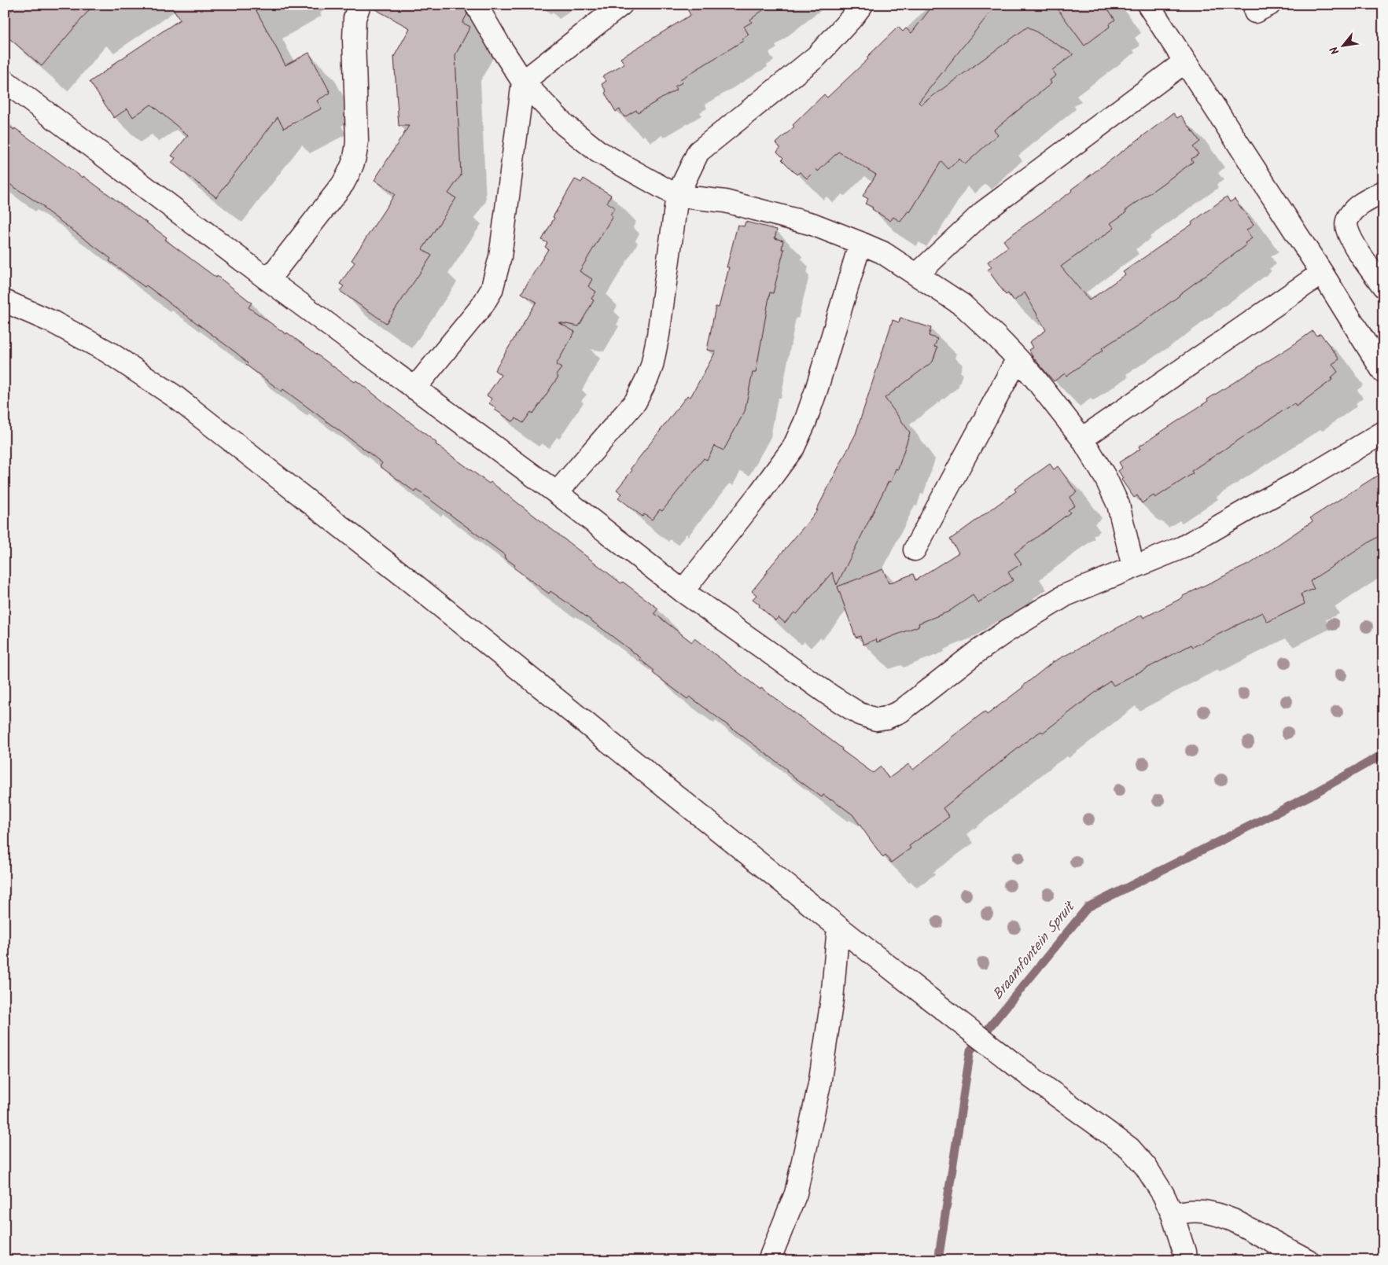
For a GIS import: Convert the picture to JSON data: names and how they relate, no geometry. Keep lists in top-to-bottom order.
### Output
{
  "water": ["Braamfontein Spruit"],
  "north": "bottom left"
}
